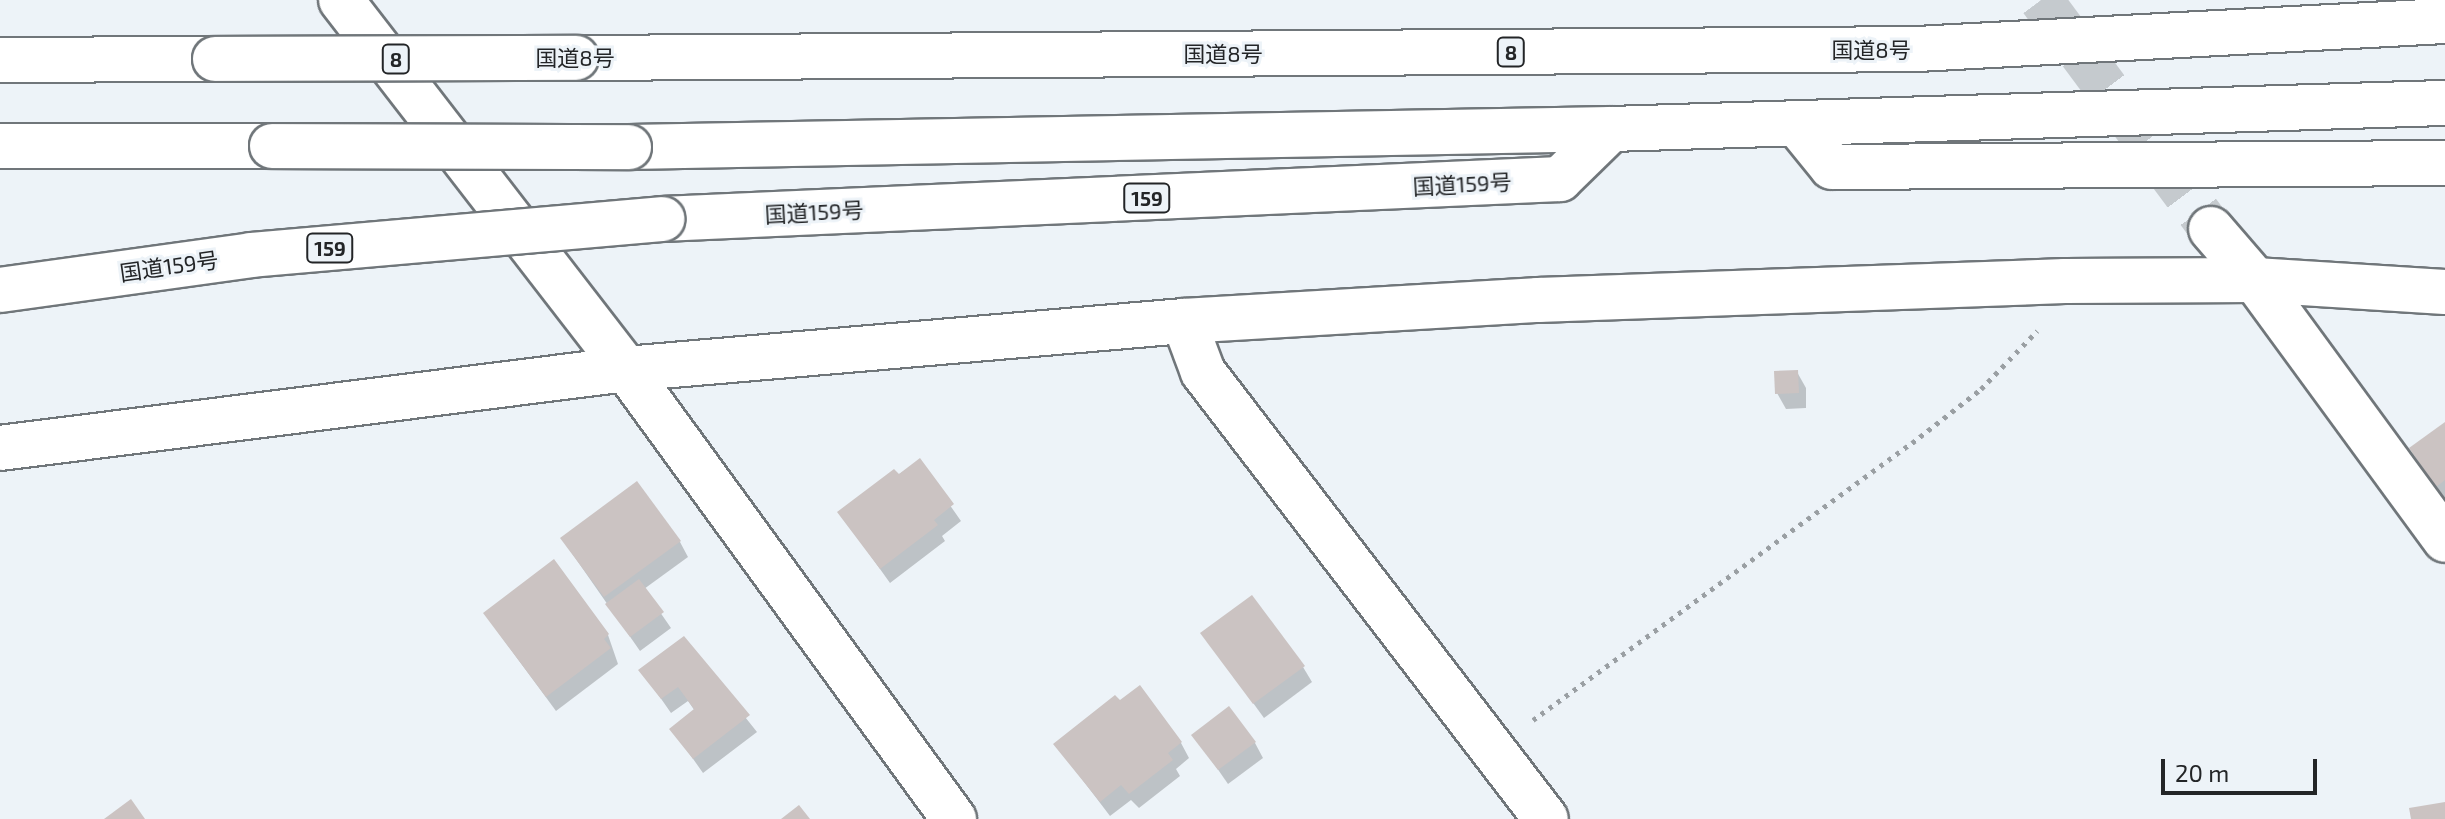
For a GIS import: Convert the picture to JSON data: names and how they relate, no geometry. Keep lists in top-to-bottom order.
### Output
{
  "streets": {
    "main road": [
      "国道8号",
      "8",
      "国道159号",
      "159"
    ]
  },
  "scale_bar": "20 m"
}
